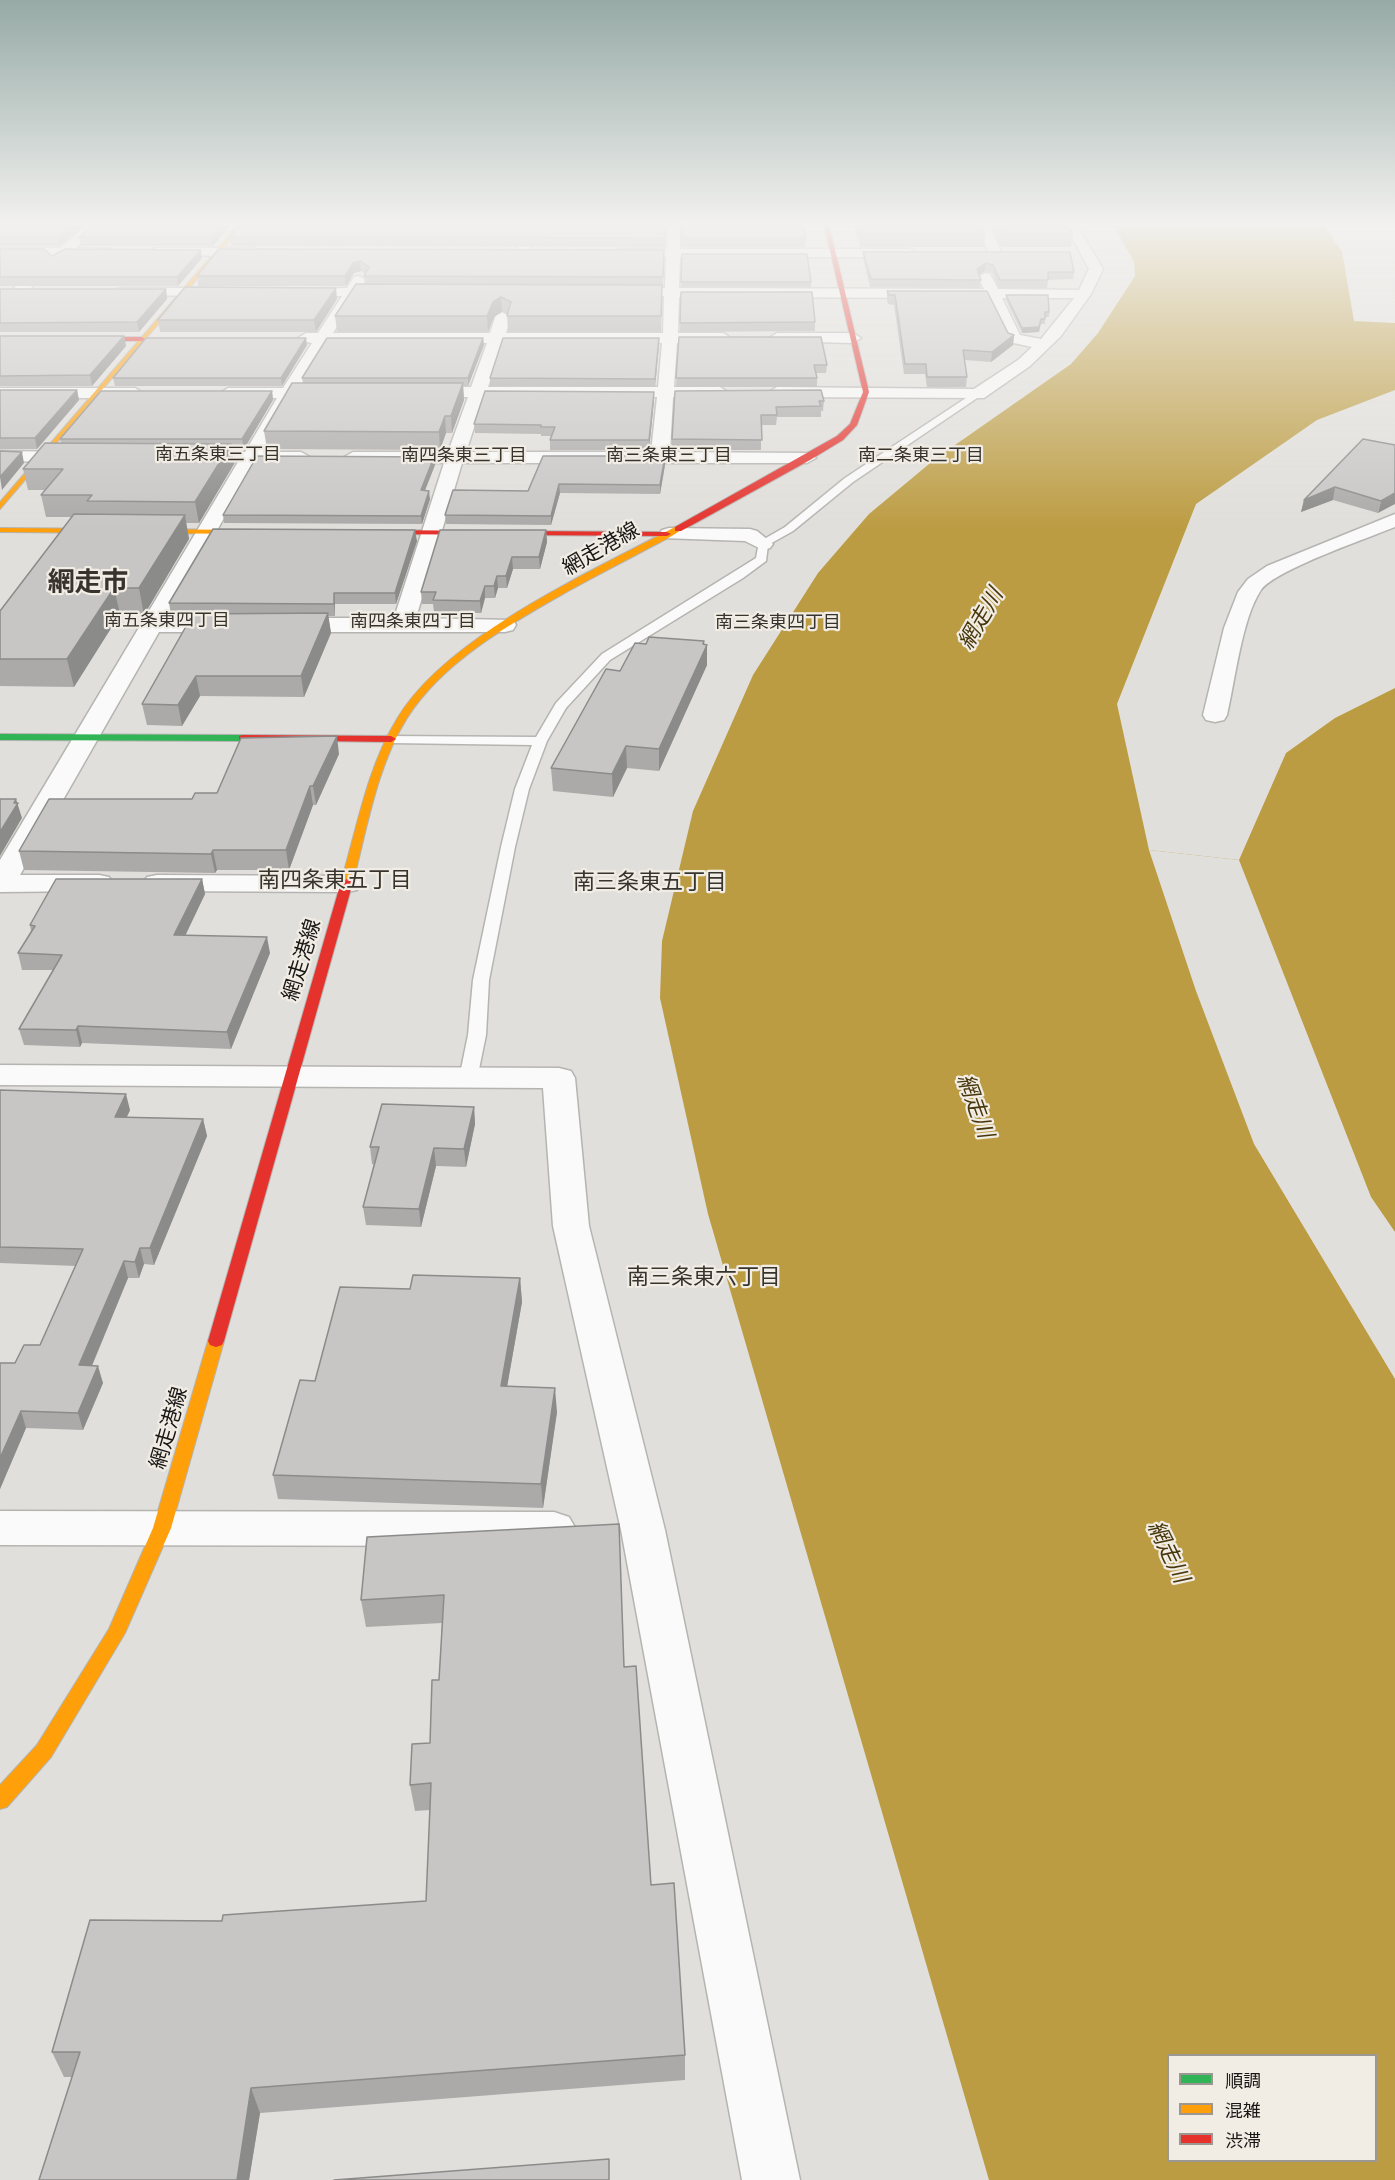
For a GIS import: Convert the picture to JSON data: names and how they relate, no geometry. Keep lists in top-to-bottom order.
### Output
{
  "streets": {
    "main road": ["網走港線"]
  },
  "districts": [
    "南五条東三丁目",
    "南四条東三丁目",
    "南三条東三丁目",
    "南二条東三丁目",
    "網走市",
    "南五条東四丁目",
    "南四条東四丁目",
    "南三条東四丁目",
    "南四条東五丁目",
    "南三条東五丁目",
    "南三条東六丁目"
  ],
  "water": ["網走川"],
  "legend": ["順調", "混雑", "渋滞"]
}
